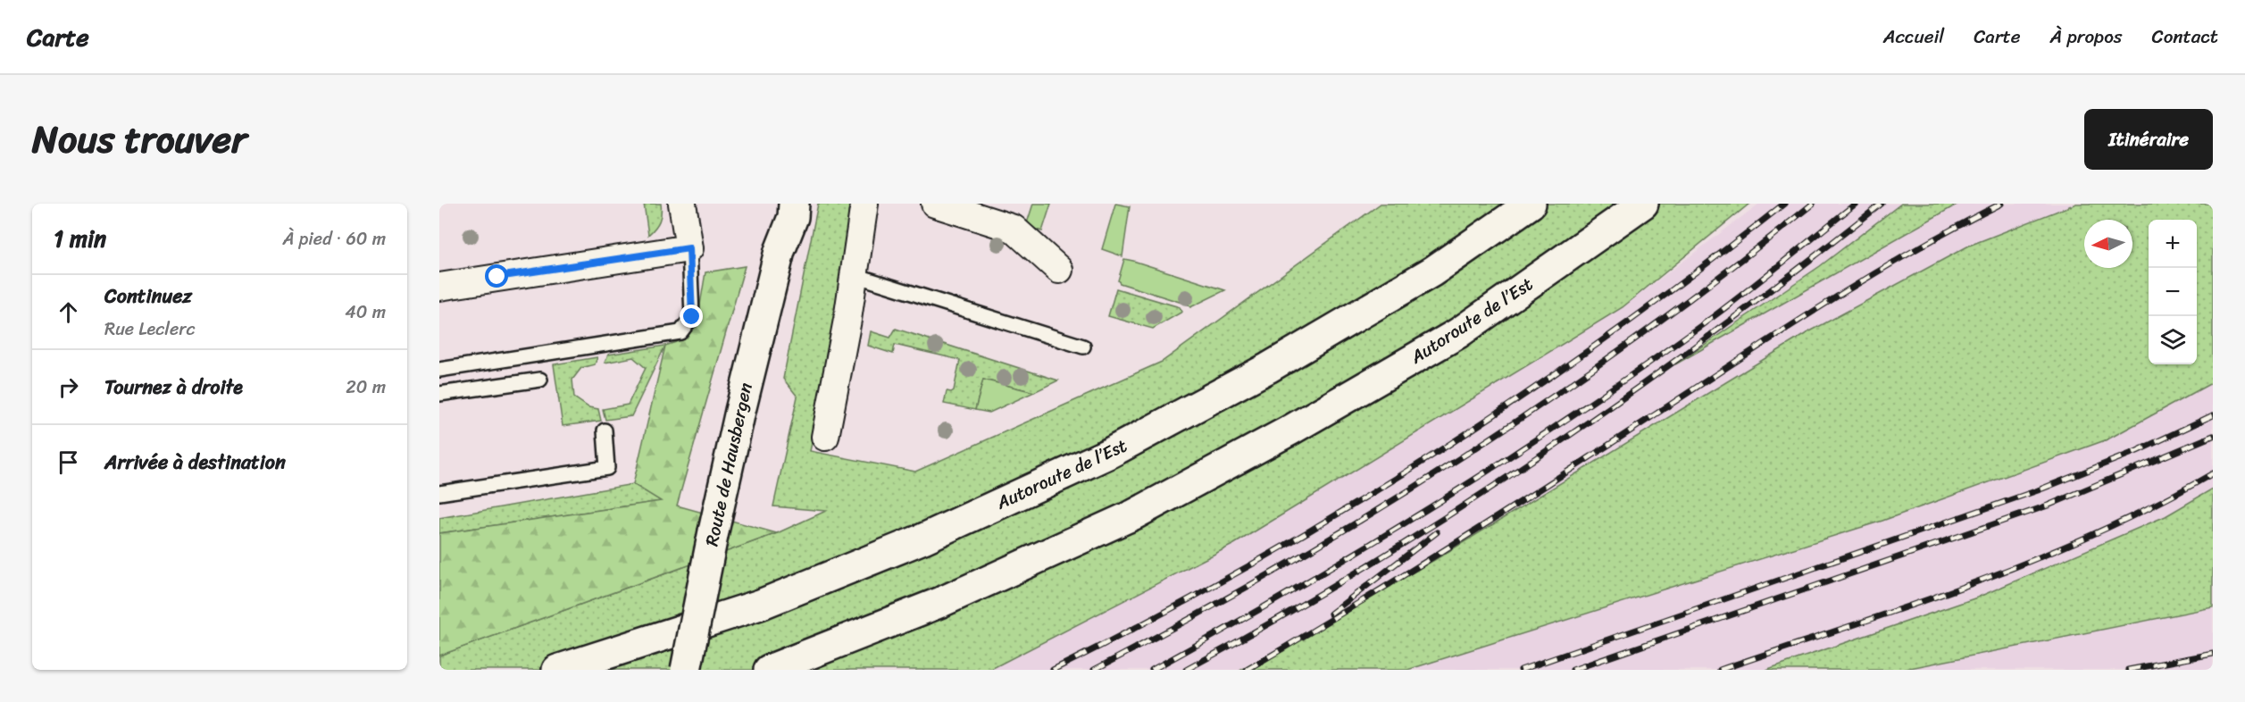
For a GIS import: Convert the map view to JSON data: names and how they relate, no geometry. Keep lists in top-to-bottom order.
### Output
{
  "streets": {
    "main road": ["Autoroute de l’Est", "Route de Hausbergen"]
  },
  "north": "left",
  "page": {
    "header": "Carte",
    "nav": [
      "Accueil",
      "Carte",
      "À propos",
      "Contact"
    ],
    "title": "Nous trouver",
    "buttons": "Itinéraire",
    "heading": ["1 min", "À pied · 60 m"],
    "map_buttons": ["+", "−"],
    "list": [
      ["Continuez", "Rue Leclerc", "40 m"],
      ["Tournez à droite", "20 m"],
      "Arrivée à destination"
    ]
  }
}
